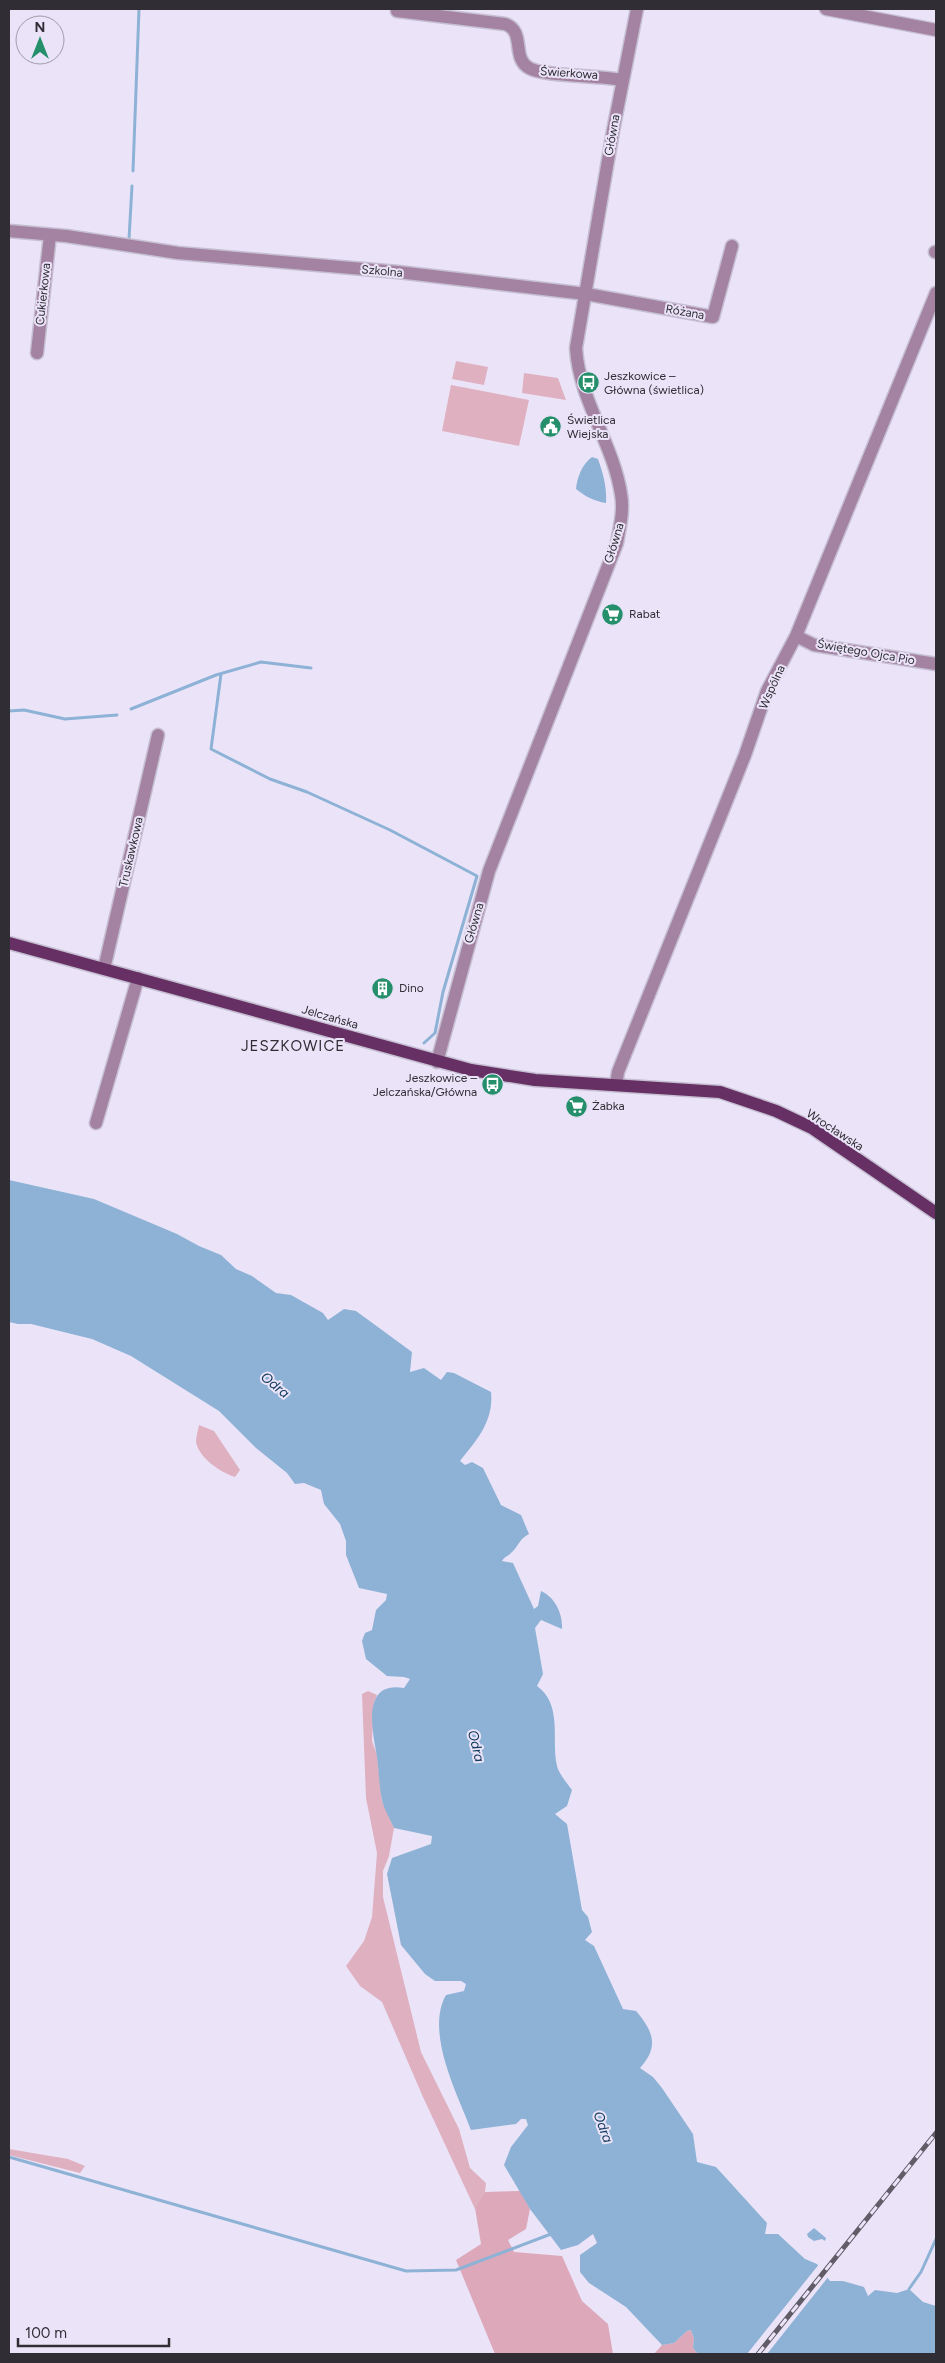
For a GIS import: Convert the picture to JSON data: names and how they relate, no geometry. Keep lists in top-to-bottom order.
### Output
{
  "streets": {
    "main road": ["Jelczańska", "Wrocławska"],
    "street": [
      "Świerkowa",
      "Główna",
      "Szkolna",
      "Cukierkowa",
      "Różana",
      "Świętego Ojca Pio",
      "Wspólna",
      "Truskawkowa"
    ]
  },
  "crossings": [
    ["Świerkowa", "Główna"],
    ["Główna", "Szkolna"],
    ["Główna", "Różana"],
    ["Główna", "Jelczańska"],
    ["Szkolna", "Cukierkowa"],
    ["Szkolna", "Różana"],
    ["Świętego Ojca Pio", "Wspólna"],
    ["Wspólna", "Jelczańska"],
    ["Truskawkowa", "Jelczańska"],
    ["Jelczańska", "Wrocławska"]
  ],
  "districts": ["JESZKOWICE"],
  "water": ["Odra"],
  "places": {
    "bus stop": ["Jeszkowice – Główna (świetlica)", "Jeszkowice – Jelczańska/Główna"],
    "public building": ["Świetlica Wiejska"],
    "supermarket": ["Rabat", "Żabka"],
    "building": ["Dino"]
  },
  "scale_bar": "100 m",
  "north": "top"
}
